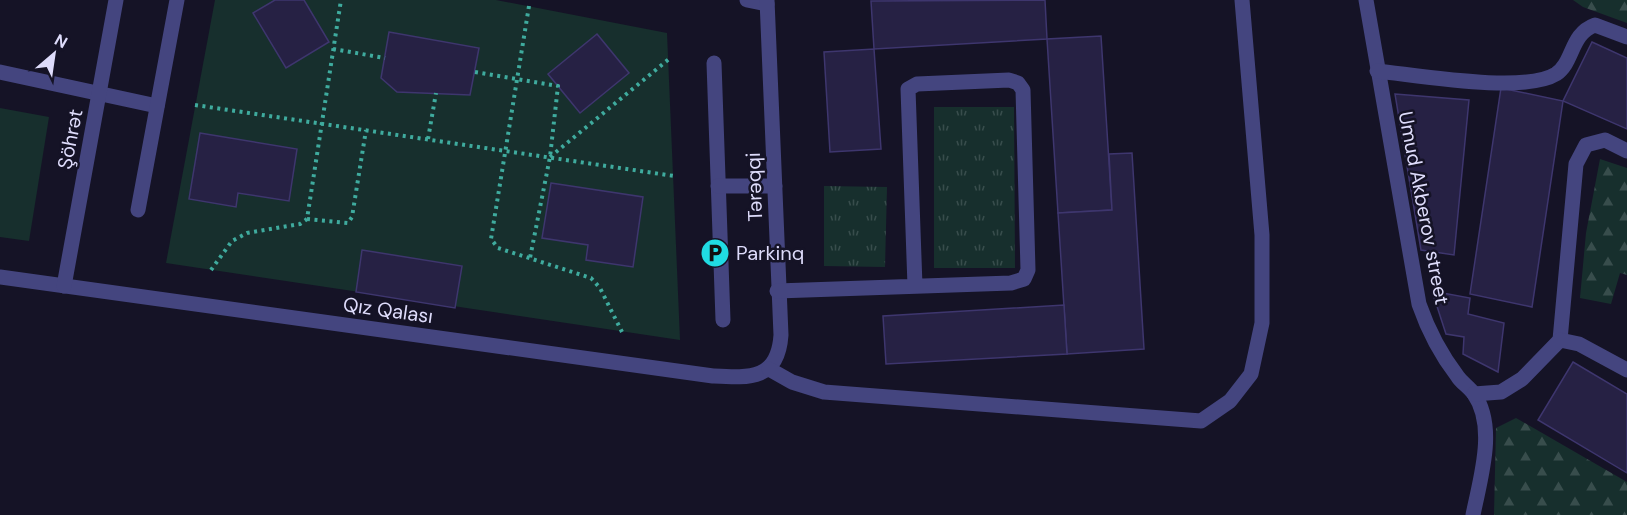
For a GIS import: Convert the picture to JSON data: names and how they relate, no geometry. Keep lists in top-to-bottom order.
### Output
{
  "streets": {
    "street": [
      "Şöhrət",
      "Tərəqqi",
      "Umud Akberov street",
      "Qız Qalası"
    ]
  },
  "crossings": [
    ["Şöhrət", "Qız Qalası"],
    ["Tərəqqi", "Qız Qalası"]
  ],
  "places": {
    "parking": ["Parkinq"]
  },
  "north": "top right"
}
